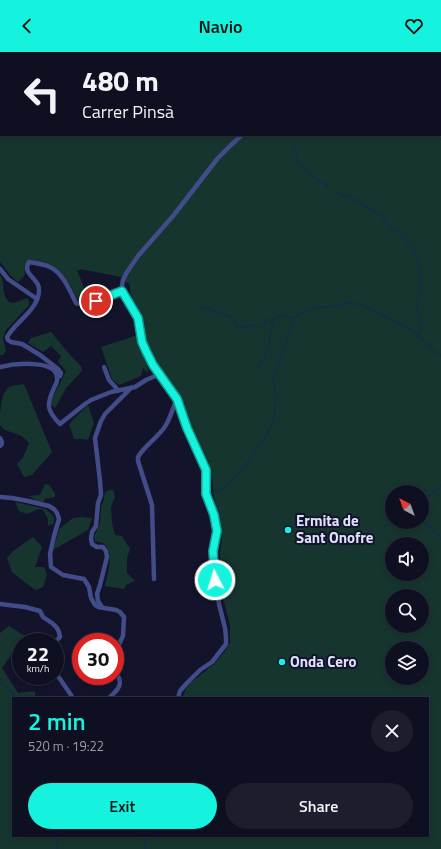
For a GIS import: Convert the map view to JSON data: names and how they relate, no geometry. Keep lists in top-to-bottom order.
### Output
{
  "places": ["Ermita de Sant Onofre", "Onda Cero"],
  "north": "top left",
  "page": {
    "header": "Navio",
    "turn": ["480 m", "Carrer Pinsà"],
    "speed": "22 km/h",
    "limit": "30",
    "heading": ["2 min", "520 m · 19:22"],
    "buttons": ["Exit", "Share"]
  }
}
